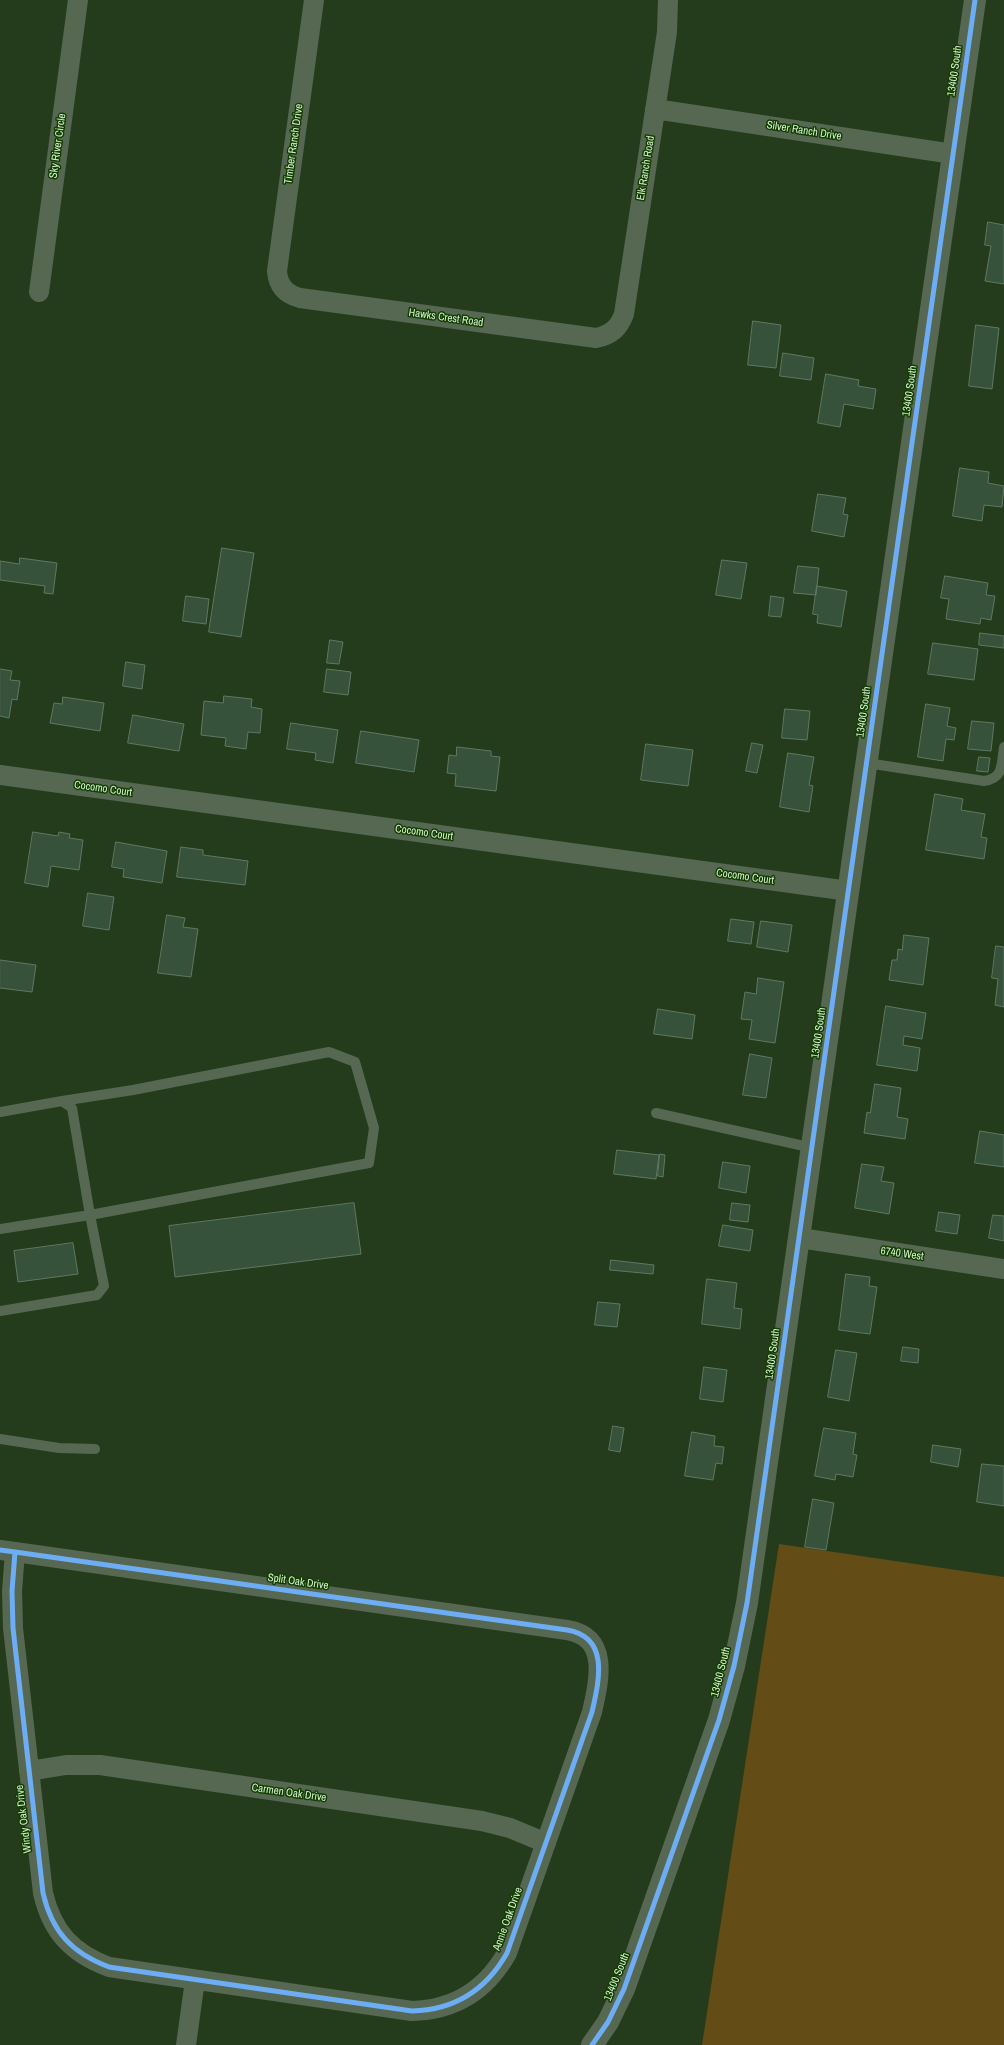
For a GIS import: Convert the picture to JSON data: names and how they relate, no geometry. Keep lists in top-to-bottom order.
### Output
{
  "streets": {
    "street": [
      "13400 South",
      "Silver Ranch Drive",
      "Timber Ranch Drive",
      "Sky River Circle",
      "Elk Ranch Road",
      "Hawks Crest Road",
      "Cocomo Court",
      "6740 West",
      "Split Oak Drive",
      "Carmen Oak Drive",
      "Windy Oak Drive",
      "Annie Oak Drive"
    ]
  },
  "crossings": [
    ["13400 South", "Silver Ranch Drive"],
    ["13400 South", "Cocomo Court"],
    ["13400 South", "6740 West"],
    ["Silver Ranch Drive", "Elk Ranch Road"],
    ["Timber Ranch Drive", "Hawks Crest Road"],
    ["Elk Ranch Road", "Hawks Crest Road"],
    ["Split Oak Drive", "Windy Oak Drive"],
    ["Split Oak Drive", "Annie Oak Drive"],
    ["Carmen Oak Drive", "Windy Oak Drive"],
    ["Carmen Oak Drive", "Annie Oak Drive"],
    ["Windy Oak Drive", "Annie Oak Drive"]
  ]
}
